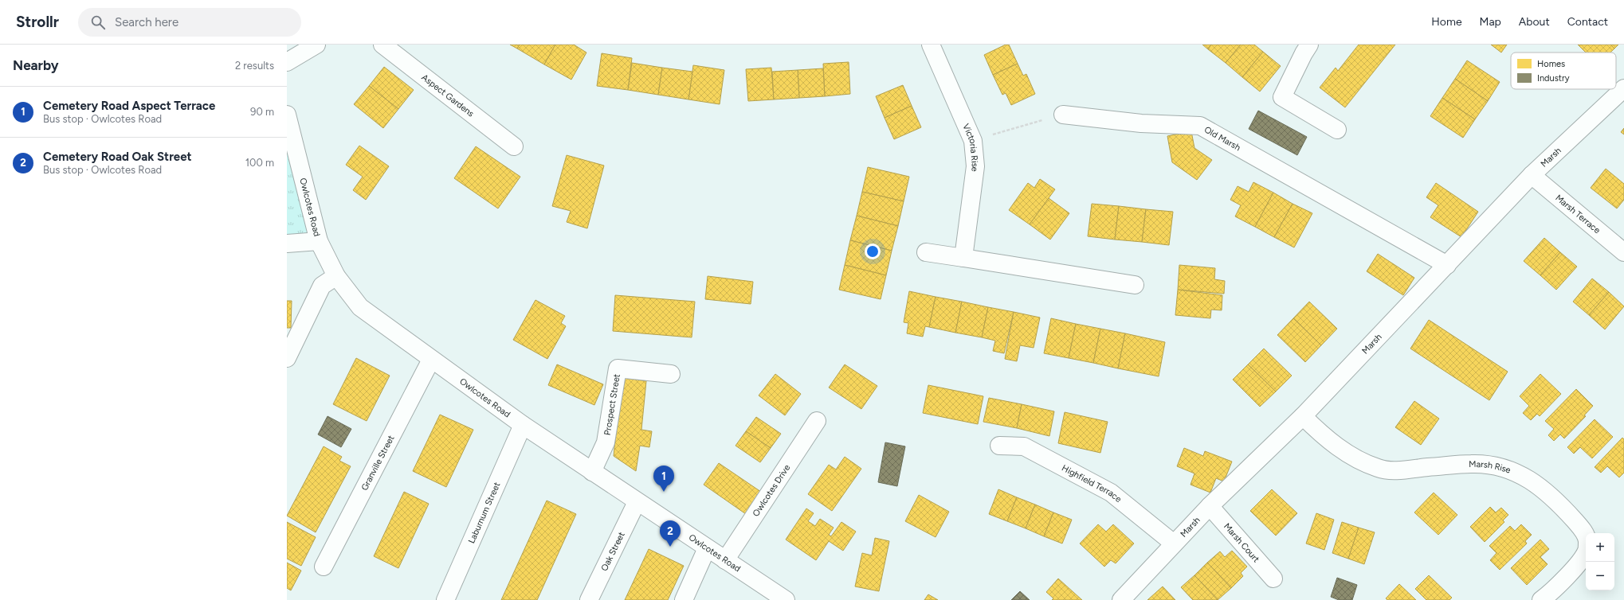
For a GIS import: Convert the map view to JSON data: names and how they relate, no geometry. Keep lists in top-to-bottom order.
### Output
{
  "streets": {
    "street": [
      "Aspect Gardens",
      "Old Marsh",
      "Victoria Rise",
      "Marsh",
      "Owlcotes Road",
      "Marsh Terrace",
      "Prospect Street",
      "Granville Street",
      "Marsh Rise",
      "Highfield Terrace",
      "Owlcotes Drive",
      "Laburnum Street",
      "Marsh Court",
      "Oak Street"
    ]
  },
  "crossings": [
    ["Old Marsh", "Marsh"],
    ["Marsh", "Marsh Terrace"],
    ["Marsh", "Marsh Rise"],
    ["Marsh", "Highfield Terrace"],
    ["Marsh", "Marsh Court"],
    ["Owlcotes Road", "Prospect Street"],
    ["Owlcotes Road", "Granville Street"],
    ["Owlcotes Road", "Owlcotes Drive"],
    ["Owlcotes Road", "Laburnum Street"],
    ["Owlcotes Road", "Oak Street"]
  ],
  "legend": ["Homes", "Industry"],
  "page": {
    "header": "Strollr",
    "search": "Search here",
    "nav": [
      "Home",
      "Map",
      "About",
      "Contact"
    ],
    "heading": ["Nearby", "2 results"],
    "list": [
      {
        "mark": "1",
        "name": "Cemetery Road Aspect Terrace",
        "note": "Bus stop · Owlcotes Road",
        "value": "90 m"
      },
      {
        "mark": "2",
        "name": "Cemetery Road Oak Street",
        "note": "Bus stop · Owlcotes Road",
        "value": "100 m"
      }
    ],
    "pins": ["1", "2"],
    "map_buttons": ["+", "−"]
  }
}
